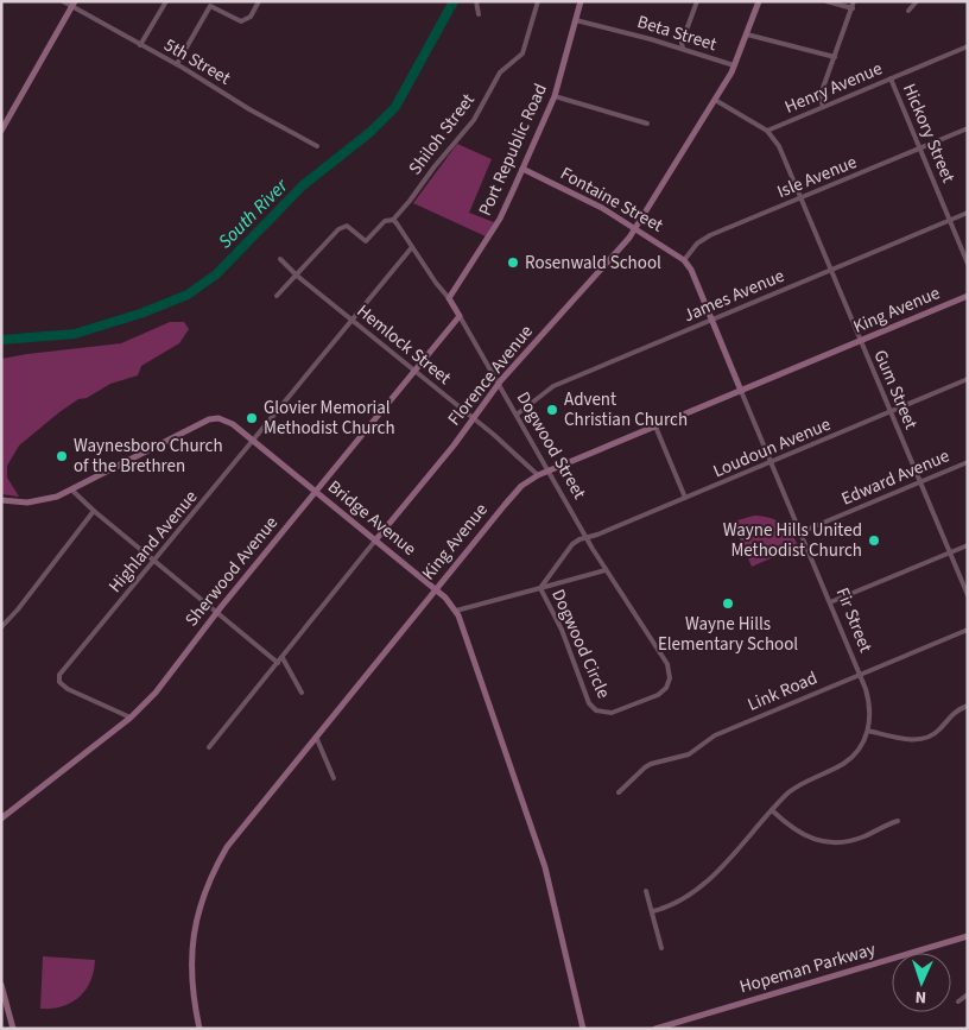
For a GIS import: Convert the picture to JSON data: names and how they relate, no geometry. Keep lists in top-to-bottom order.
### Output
{
  "streets": {
    "street": [
      "Beta Street",
      "5th Street",
      "Henry Avenue",
      "Hickory Street",
      "Shiloh Street",
      "Port Republic Road",
      "Isle Avenue",
      "Fontaine Street",
      "James Avenue",
      "King Avenue",
      "Hemlock Street",
      "Florence Avenue",
      "Gum Street",
      "Dogwood Street",
      "Loudoun Avenue",
      "Edward Avenue",
      "Bridge Avenue",
      "Highland Avenue",
      "Sherwood Avenue",
      "Fir Street",
      "Dogwood Circle",
      "Link Road",
      "Hopeman Parkway"
    ]
  },
  "crossings": [
    ["Beta Street", "Port Republic Road"],
    ["Beta Street", "Florence Avenue"],
    ["Henry Avenue", "Hickory Street"],
    ["Henry Avenue", "Florence Avenue"],
    ["Henry Avenue", "Gum Street"],
    ["Hickory Street", "Isle Avenue"],
    ["Hickory Street", "James Avenue"],
    ["Shiloh Street", "Hemlock Street"],
    ["Port Republic Road", "Fontaine Street"],
    ["Port Republic Road", "Dogwood Street"],
    ["Isle Avenue", "Fontaine Street"],
    ["Isle Avenue", "Gum Street"],
    ["Isle Avenue", "Fir Street"],
    ["Fontaine Street", "Florence Avenue"],
    ["Fontaine Street", "Fir Street"],
    ["James Avenue", "Gum Street"],
    ["James Avenue", "Dogwood Street"],
    ["James Avenue", "Fir Street"],
    ["King Avenue", "Hemlock Street"],
    ["King Avenue", "Gum Street"],
    ["King Avenue", "Dogwood Street"],
    ["King Avenue", "Bridge Avenue"],
    ["King Avenue", "Fir Street"],
    ["Hemlock Street", "Florence Avenue"],
    ["Hemlock Street", "Highland Avenue"],
    ["Hemlock Street", "Sherwood Avenue"],
    ["Florence Avenue", "Dogwood Street"],
    ["Florence Avenue", "Bridge Avenue"],
    ["Gum Street", "Loudoun Avenue"],
    ["Gum Street", "Edward Avenue"],
    ["Dogwood Street", "Loudoun Avenue"],
    ["Dogwood Street", "Highland Avenue"],
    ["Dogwood Street", "Sherwood Avenue"],
    ["Dogwood Street", "Dogwood Circle"],
    ["Loudoun Avenue", "Fir Street"],
    ["Edward Avenue", "Fir Street"],
    ["Bridge Avenue", "Highland Avenue"],
    ["Bridge Avenue", "Sherwood Avenue"],
    ["Highland Avenue", "Sherwood Avenue"],
    ["Fir Street", "Link Road"]
  ],
  "water": ["South River"],
  "places": [
    "Rosenwald School",
    "Advent Christian Church",
    "Glovier Memorial Methodist Church",
    "Waynesboro Church of the Brethren",
    "Wayne Hills United Methodist Church",
    "Wayne Hills Elementary School"
  ],
  "north": "bottom"
}
